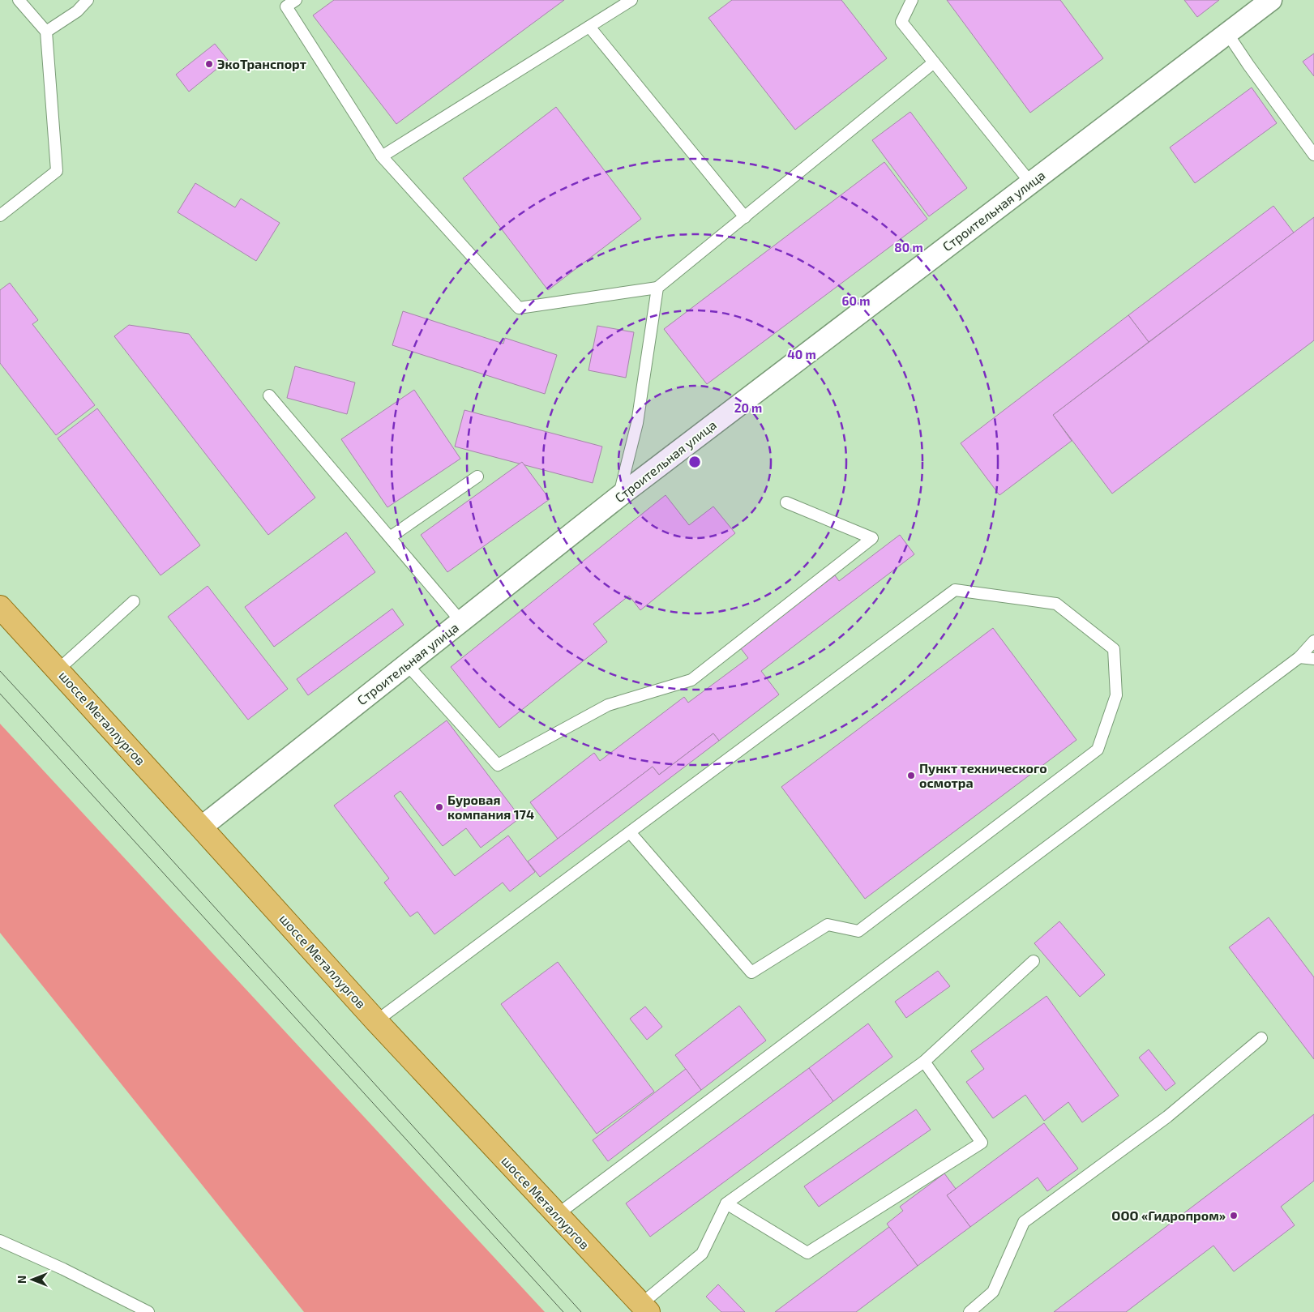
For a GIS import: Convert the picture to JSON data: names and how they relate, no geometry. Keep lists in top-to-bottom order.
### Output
{
  "streets": {
    "main road": ["шоссе Металлургов"],
    "street": ["Строительная улица"]
  },
  "crossings": [
    ["Строительная улица", "шоссе Металлургов"]
  ],
  "places": [
    "ЭкоТранспорт",
    "Пункт технического осмотра",
    "Буровая компания 174",
    "ООО «Гидропром»"
  ],
  "north": "left",
  "rings": [
    "80 m",
    "60 m",
    "40 m",
    "20 m"
  ]
}
